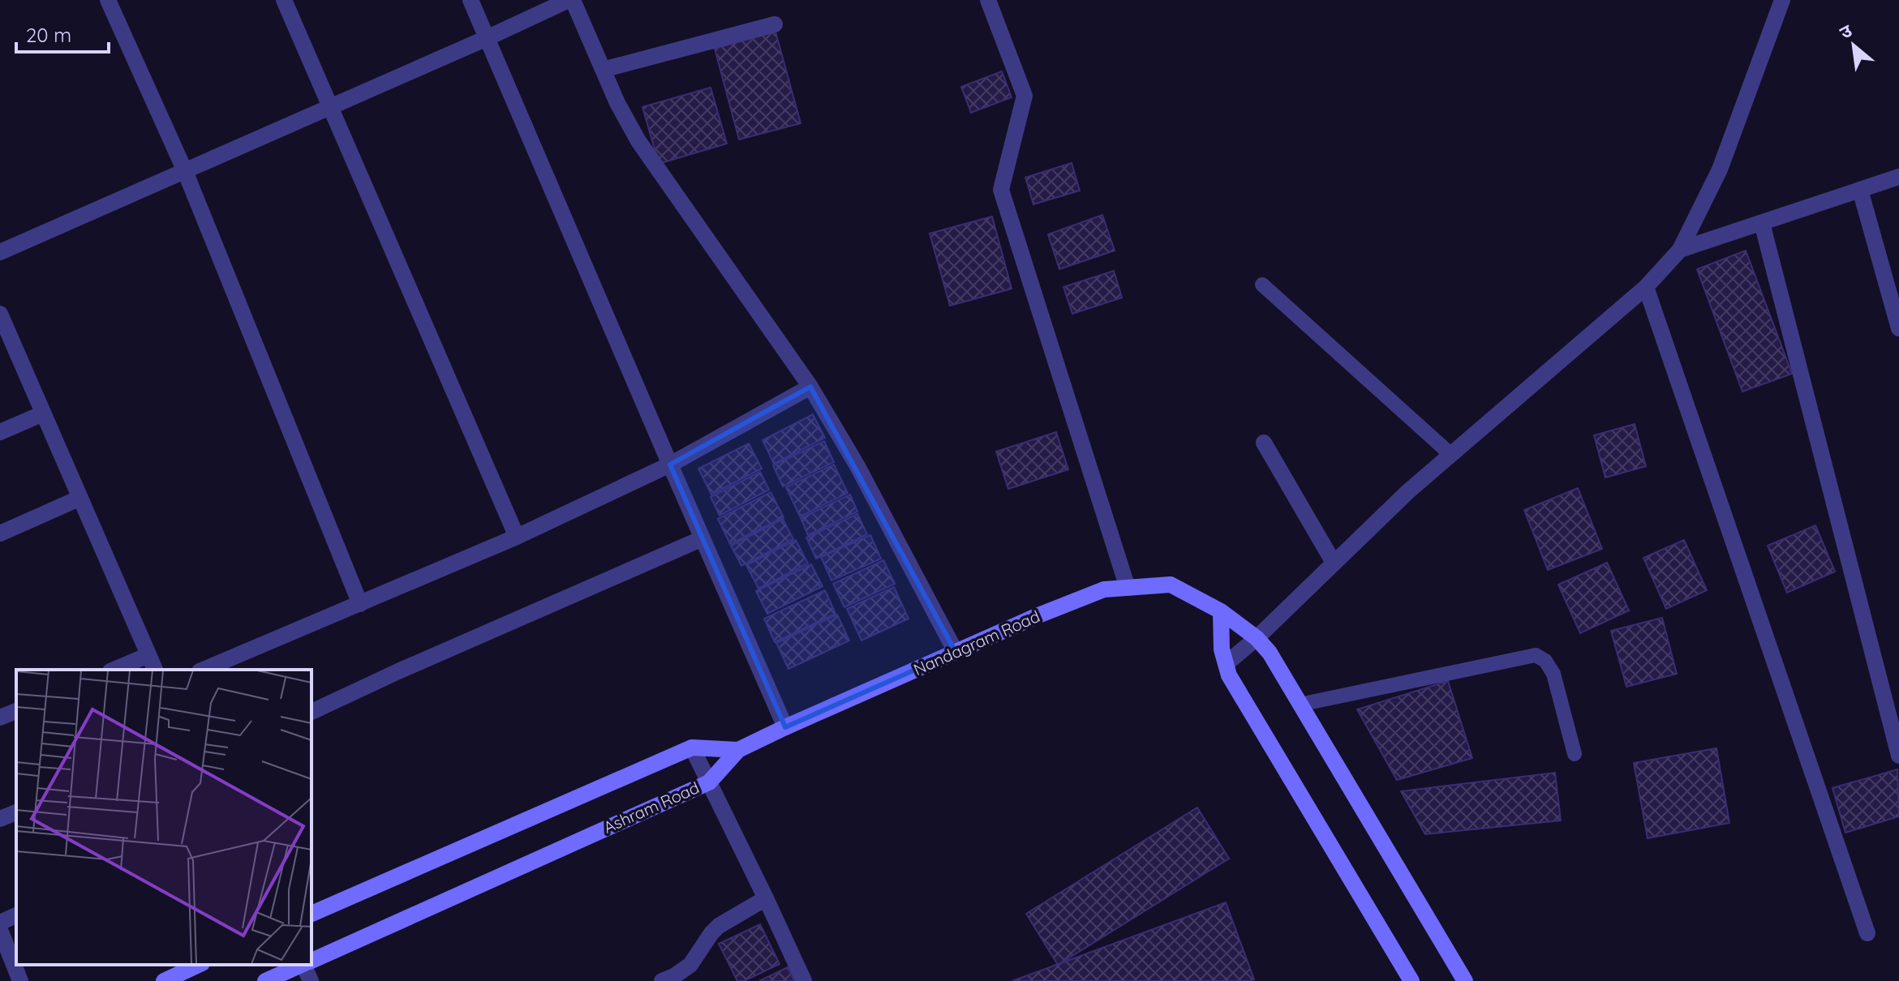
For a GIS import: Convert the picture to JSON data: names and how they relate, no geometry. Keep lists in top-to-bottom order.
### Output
{
  "streets": {
    "street": ["Nandagram Road", "Ashram Road"]
  },
  "crossings": [
    ["Nandagram Road", "Ashram Road"]
  ],
  "scale_bar": "20 m",
  "north": "top left"
}
